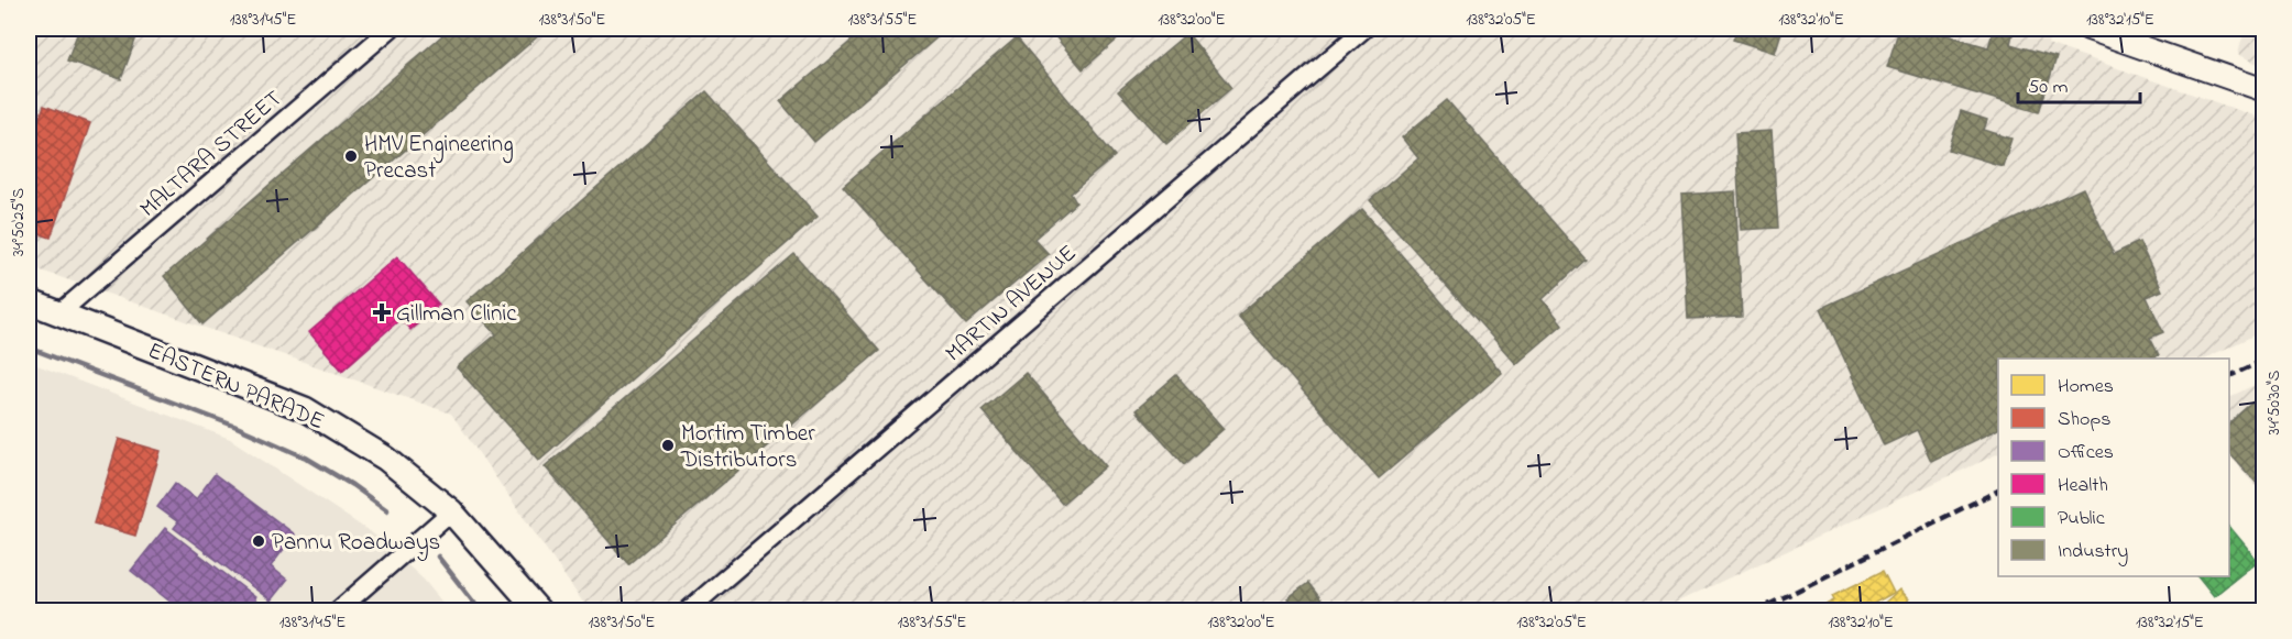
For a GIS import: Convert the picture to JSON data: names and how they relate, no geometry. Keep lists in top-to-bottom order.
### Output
{
  "streets": {
    "main road": ["EASTERN PARADE"],
    "street": ["MALTARA STREET", "MARTIN AVENUE"]
  },
  "crossings": [
    ["MALTARA STREET", "EASTERN PARADE"]
  ],
  "places": {
    "other": ["HMV Engineering Precast", "Mortim Timber Distributors", "Pannu Roadways"],
    "health": ["Gillman Clinic"]
  },
  "legend": [
    "Homes",
    "Shops",
    "Offices",
    "Health",
    "Public",
    "Industry"
  ],
  "scale_bar": "50 m",
  "coordinates": [
    "138°31'45\"E",
    "138°31'50\"E",
    "138°31'55\"E",
    "138°32'00\"E",
    "138°32'05\"E",
    "138°32'10\"E",
    "138°32'15\"E",
    "34°50'25\"S",
    "34°50'30\"S"
  ]
}
